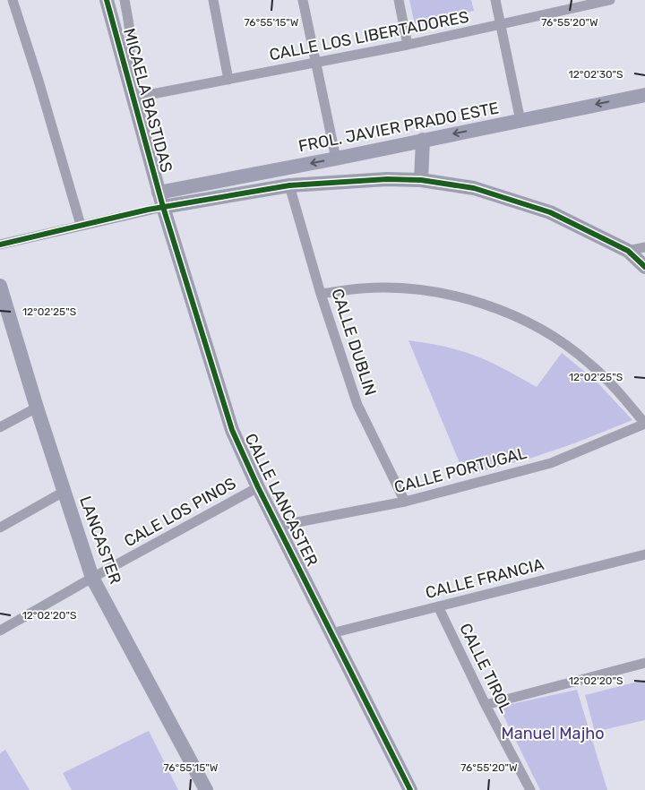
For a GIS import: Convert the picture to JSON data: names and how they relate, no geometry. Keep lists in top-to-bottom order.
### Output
{
  "streets": {
    "street": [
      "CALLE LOS LIBERTADORES",
      "MICAELA BASTIDAS",
      "FROL. JAVIER PRADO ESTE",
      "CALLE DUBLIN",
      "CALLE PORTUGAL",
      "CALLE LANCASTER",
      "CALE LOS PINOS",
      "LANCASTER",
      "CALLE FRANCIA",
      "CALLE TIROL"
    ]
  },
  "crossings": [
    ["CALLE LOS LIBERTADORES", "MICAELA BASTIDAS"],
    ["MICAELA BASTIDAS", "FROL. JAVIER PRADO ESTE"],
    ["MICAELA BASTIDAS", "CALLE LANCASTER"],
    ["CALLE DUBLIN", "CALLE PORTUGAL"],
    ["CALLE PORTUGAL", "CALLE LANCASTER"],
    ["CALLE LANCASTER", "CALE LOS PINOS"],
    ["CALLE LANCASTER", "CALLE FRANCIA"],
    ["CALE LOS PINOS", "LANCASTER"],
    ["CALLE FRANCIA", "CALLE TIROL"]
  ],
  "parks": ["Manuel Majho"],
  "coordinates": [
    "76°55'15\"W",
    "76°55'20\"W",
    "12°02'30\"S",
    "12°02'25\"S",
    "12°02'20\"S"
  ]
}
